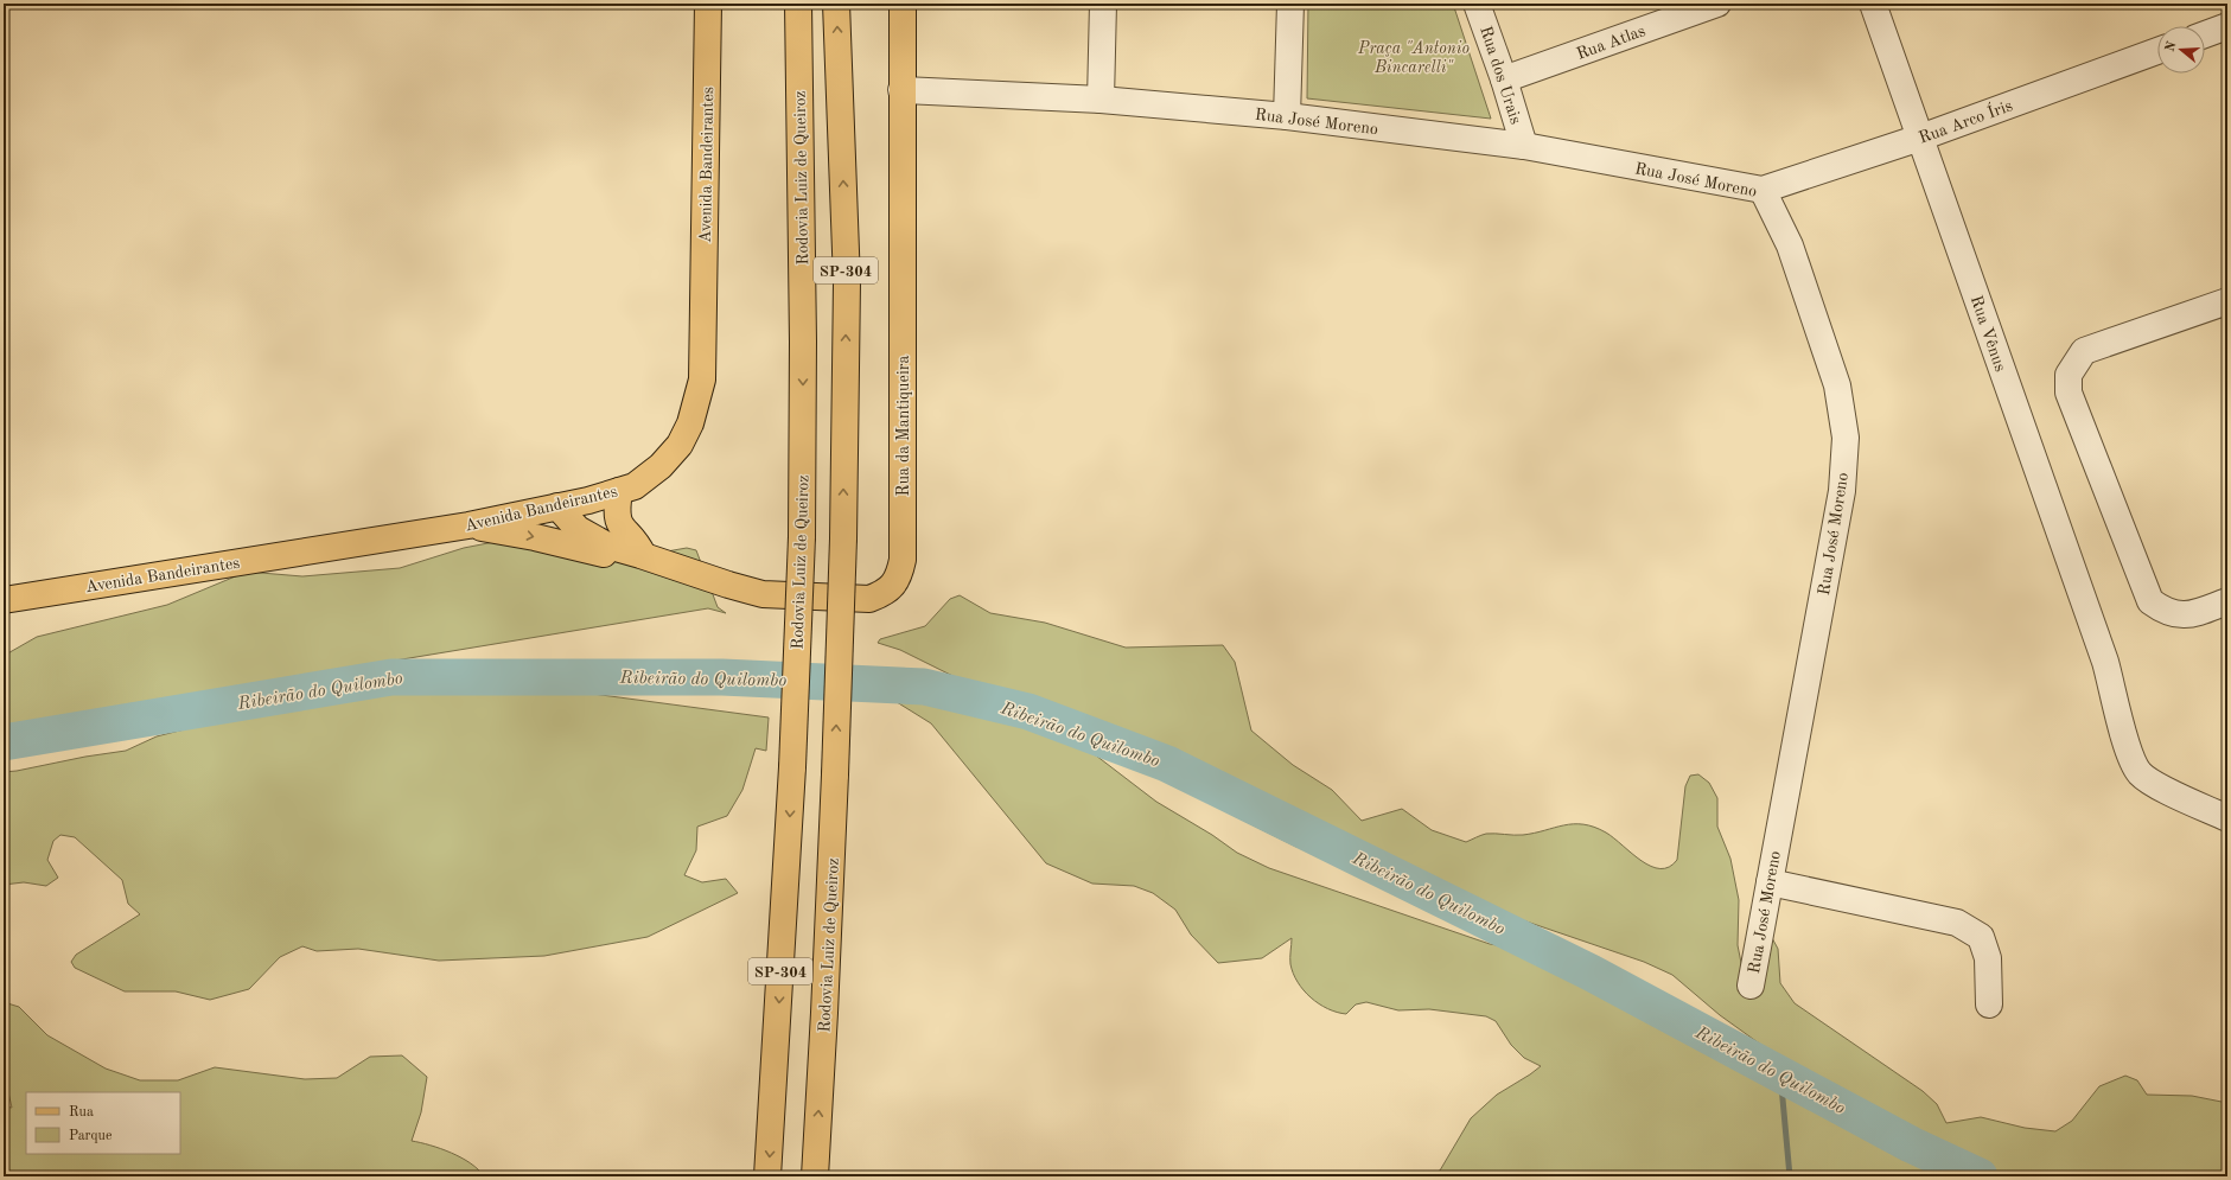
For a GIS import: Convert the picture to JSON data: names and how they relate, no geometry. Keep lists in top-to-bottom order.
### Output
{
  "streets": {
    "main road": [
      "Avenida Bandeirantes",
      "Rodovia Luiz de Queiroz",
      "SP-304",
      "Rua da Mantiqueira"
    ],
    "street": [
      "Rua Atlas",
      "Rua dos Urais",
      "Rua José Moreno",
      "Rua Arco Íris",
      "Rua Vênus"
    ]
  },
  "crossings": [
    ["Rua Atlas", "Rua dos Urais"],
    ["Rua dos Urais", "Rua José Moreno"],
    ["Rua José Moreno", "Rua Arco Íris"],
    ["Rua José Moreno", "Rua da Mantiqueira"],
    ["Rua Arco Íris", "Rua Vênus"],
    ["Avenida Bandeirantes", "Rua da Mantiqueira"]
  ],
  "water": ["Ribeirão do Quilombo"],
  "parks": ["Praça \"Antonio Bincarelli\""],
  "legend": ["Rua", "Parque"],
  "north": "left"
}
